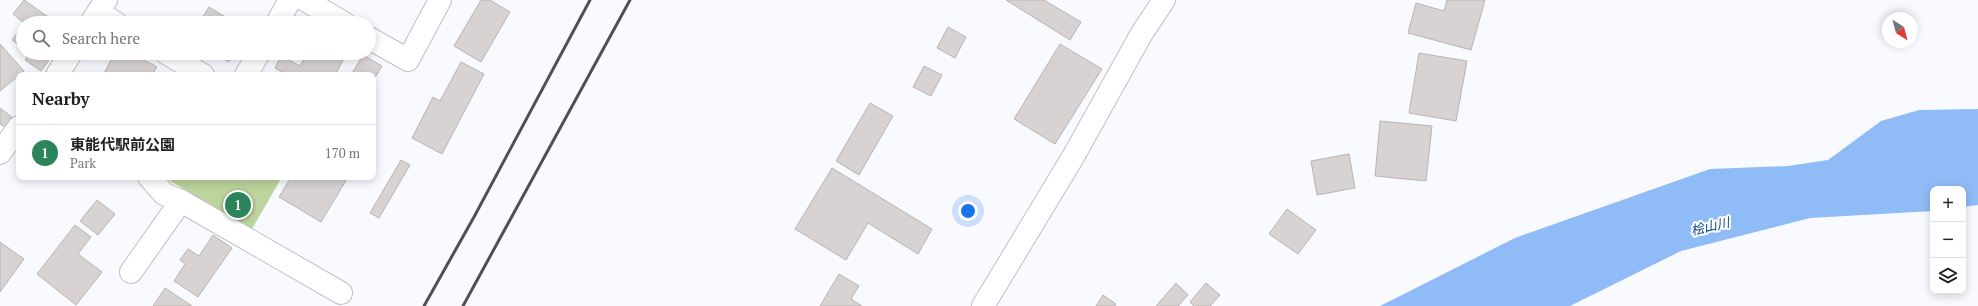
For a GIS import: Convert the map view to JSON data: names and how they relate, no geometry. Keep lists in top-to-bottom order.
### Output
{
  "water": ["桧山川"],
  "north": "bottom right",
  "page": {
    "search": "Search here",
    "heading": "Nearby",
    "list": [
      {
        "mark": "1",
        "name": "東能代駅前公園",
        "note": "Park",
        "value": "170 m"
      }
    ],
    "map_buttons": ["+", "−"],
    "pins": "1"
  }
}
